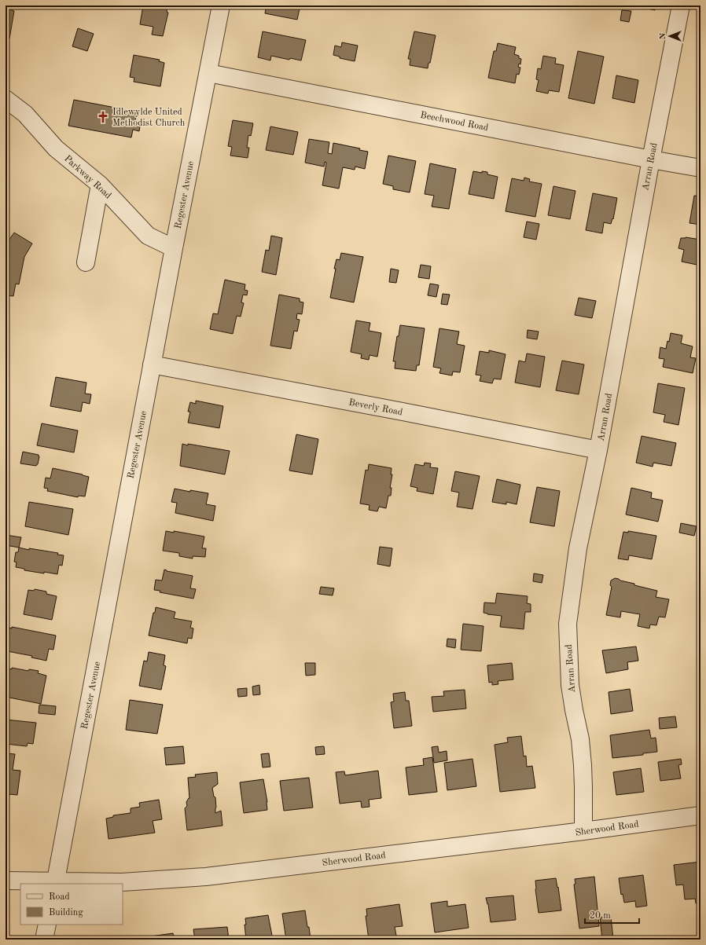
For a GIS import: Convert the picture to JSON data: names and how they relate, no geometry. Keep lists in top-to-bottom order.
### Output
{
  "streets": {
    "street": [
      "Beechwood Road",
      "Arran Road",
      "Parkway Road",
      "Regester Avenue",
      "Beverly Road",
      "Sherwood Road"
    ]
  },
  "crossings": [
    ["Beechwood Road", "Arran Road"],
    ["Beechwood Road", "Regester Avenue"],
    ["Arran Road", "Beverly Road"],
    ["Arran Road", "Sherwood Road"],
    ["Parkway Road", "Regester Avenue"],
    ["Regester Avenue", "Beverly Road"],
    ["Regester Avenue", "Sherwood Road"]
  ],
  "places": {
    "church": ["Idlewylde United Methodist Church"]
  },
  "legend": ["Road", "Building"],
  "scale_bar": "20 m",
  "north": "left"
}
